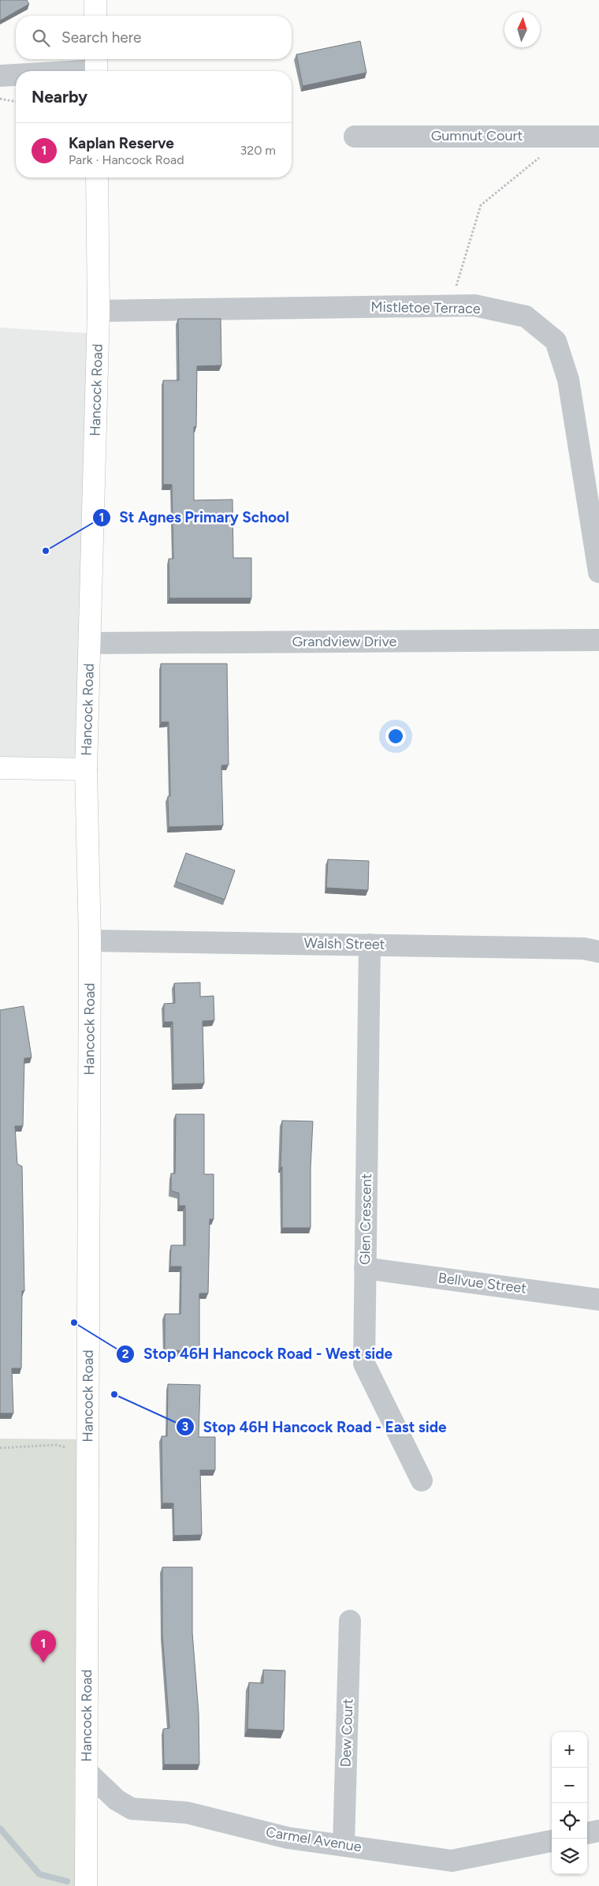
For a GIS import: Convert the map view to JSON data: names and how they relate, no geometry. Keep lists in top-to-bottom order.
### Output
{
  "streets": {
    "main road": ["Hancock Road"],
    "street": [
      "Gumnut Court",
      "Mistletoe Terrace",
      "Grandview Drive",
      "Walsh Street",
      "Glen Crescent",
      "Bellvue Street",
      "Dew Court",
      "Carmel Avenue"
    ]
  },
  "crossings": [
    ["Mistletoe Terrace", "Hancock Road"],
    ["Hancock Road", "Grandview Drive"],
    ["Hancock Road", "Walsh Street"],
    ["Hancock Road", "Carmel Avenue"],
    ["Walsh Street", "Glen Crescent"],
    ["Glen Crescent", "Bellvue Street"],
    ["Dew Court", "Carmel Avenue"]
  ],
  "places": ["St Agnes Primary School", "Stop 46H Hancock Road - West side", "Stop 46H Hancock Road - East side"],
  "north": "top",
  "page": {
    "search": "Search here",
    "heading": "Nearby",
    "list": [
      {
        "mark": "1",
        "name": "Kaplan Reserve",
        "note": "Park · Hancock Road",
        "value": "320 m"
      }
    ],
    "pins": "1",
    "map_buttons": ["+", "−"]
  }
}
